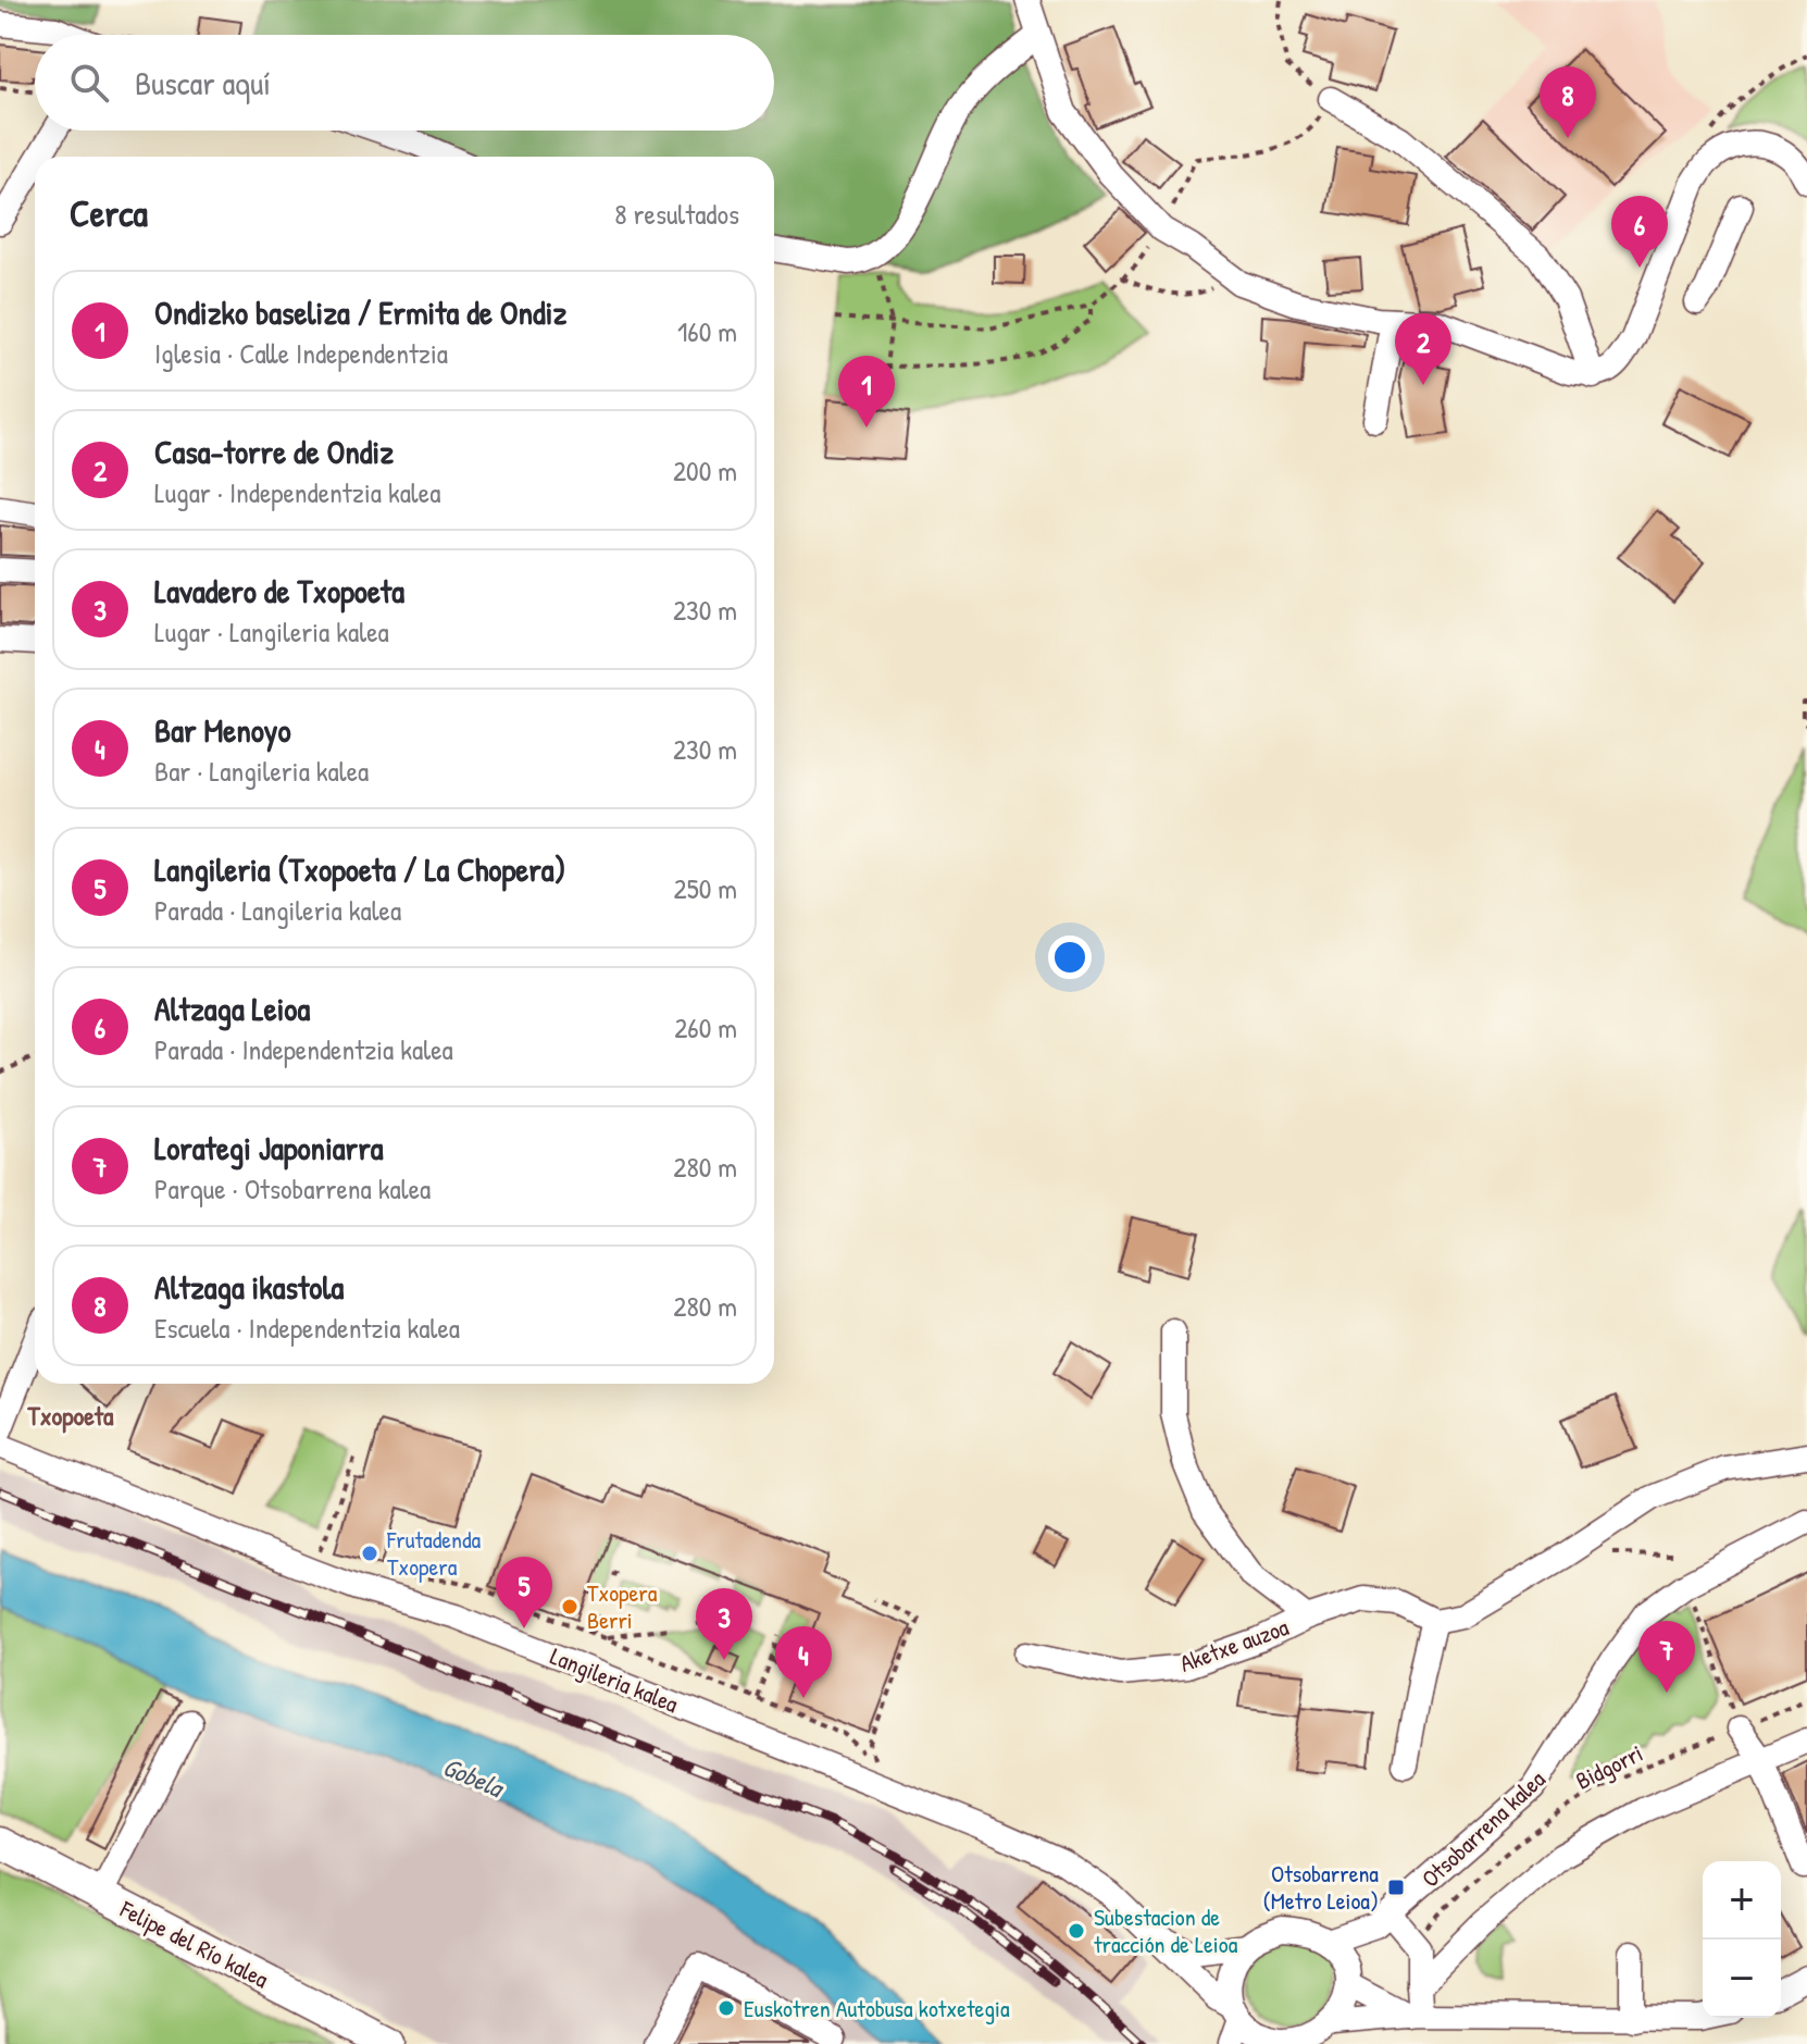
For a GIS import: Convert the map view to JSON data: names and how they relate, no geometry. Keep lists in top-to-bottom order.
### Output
{
  "streets": {
    "main road": ["Felipe del Río kalea"],
    "street": ["Aketxe auzoa", "Langileria kalea", "Otsobarrena kalea"],
    "path": ["Bidgorri"]
  },
  "districts": ["Txopoeta"],
  "water": ["Gobela"],
  "places": {
    "other": [
      "Frutadenda Txopera",
      "Txopera Berri",
      "Subestacion de tracción de Leioa",
      "Euskotren Autobusa kotxetegia"
    ],
    "transit": ["Otsobarrena (Metro Leioa)"]
  },
  "page": {
    "search": "Buscar aquí",
    "pins": [
      "8",
      "6",
      "2",
      "1",
      "5",
      "3",
      "7",
      "4"
    ],
    "heading": ["Cerca", "8 resultados"],
    "list": [
      {
        "mark": "1",
        "name": "Ondizko baseliza / Ermita de Ondiz",
        "note": "Iglesia · Calle Independentzia",
        "value": "160 m"
      },
      {
        "mark": "2",
        "name": "Casa-torre de Ondiz",
        "note": "Lugar · Independentzia kalea",
        "value": "200 m"
      },
      {
        "mark": "3",
        "name": "Lavadero de Txopoeta",
        "note": "Lugar · Langileria kalea",
        "value": "230 m"
      },
      {
        "mark": "4",
        "name": "Bar Menoyo",
        "note": "Bar · Langileria kalea",
        "value": "230 m"
      },
      {
        "mark": "5",
        "name": "Langileria (Txopoeta / La Chopera)",
        "note": "Parada · Langileria kalea",
        "value": "250 m"
      },
      {
        "mark": "6",
        "name": "Altzaga Leioa",
        "note": "Parada · Independentzia kalea",
        "value": "260 m"
      },
      {
        "mark": "7",
        "name": "Lorategi Japoniarra",
        "note": "Parque · Otsobarrena kalea",
        "value": "280 m"
      },
      {
        "mark": "8",
        "name": "Altzaga ikastola",
        "note": "Escuela · Independentzia kalea",
        "value": "280 m"
      }
    ],
    "map_buttons": ["+", "−"]
  }
}
